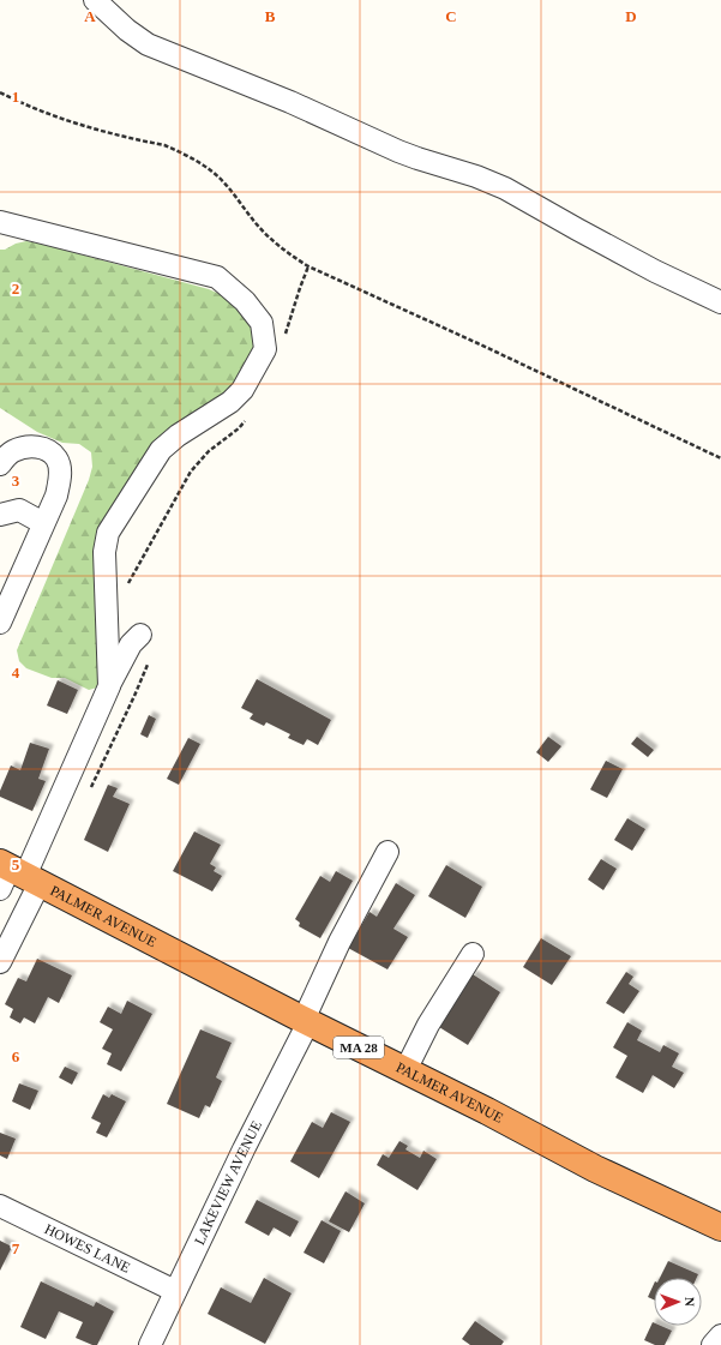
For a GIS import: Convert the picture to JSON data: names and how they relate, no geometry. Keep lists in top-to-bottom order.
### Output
{
  "streets": {
    "highway": ["PALMER AVENUE", "MA 28"],
    "street": ["LAKEVIEW AVENUE", "HOWES LANE"]
  },
  "crossings": [
    ["PALMER AVENUE", "LAKEVIEW AVENUE"],
    ["LAKEVIEW AVENUE", "HOWES LANE"]
  ],
  "north": "right",
  "grid": {
    "columns": [
      "A",
      "B",
      "C",
      "D"
    ],
    "rows": [
      "1",
      "2",
      "3",
      "4",
      "5",
      "6",
      "7"
    ]
  }
}
